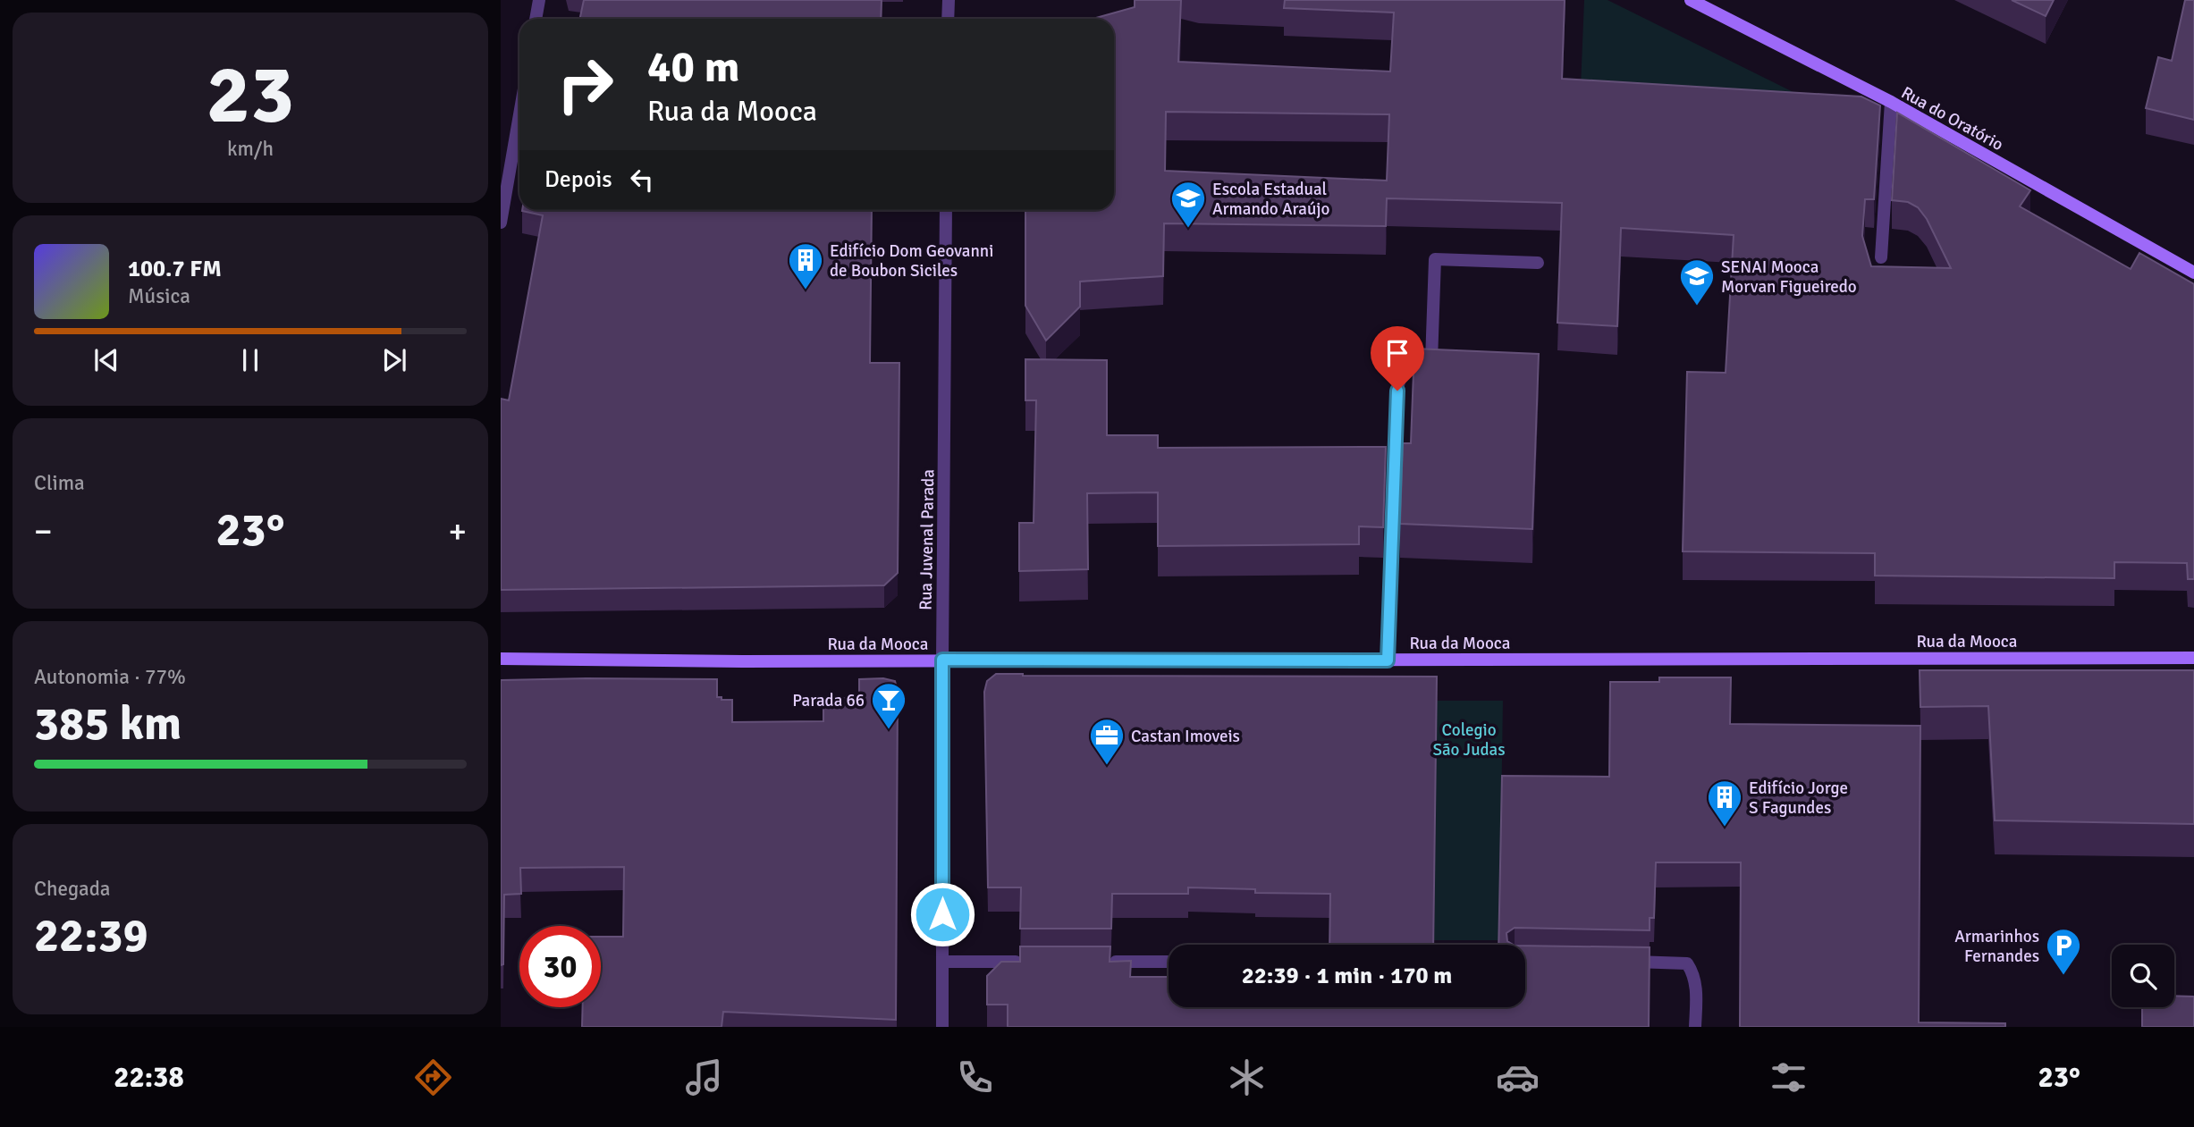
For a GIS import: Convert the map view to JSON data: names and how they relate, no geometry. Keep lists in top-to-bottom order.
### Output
{
  "streets": {
    "main road": ["Rua do Oratório", "Rua da Mooca"],
    "street": ["Rua Juvenal Parada"]
  },
  "crossings": [
    ["Rua Juvenal Parada", "Rua da Mooca"]
  ],
  "parks": ["Colegio São Judas"],
  "places": {
    "school or university": ["Escola Estadual Armando Araújo", "SENAI Mooca Morvan Figueiredo"],
    "building": ["Edifício Dom Geovanni de Boubon Siciles", "Edifício Jorge S Fagundes"],
    "bar": ["Parada 66"],
    "office": ["Castan Imoveis"],
    "parking": ["Armarinhos Fernandes"]
  },
  "page": {
    "tile": [
      ["23", "km/h"],
      "Clima",
      ["Autonomia · 77%", "385 km"],
      ["Chegada", "22:39"]
    ],
    "turn": ["40 m", "Rua da Mooca"],
    "then": "Depois",
    "song": ["100.7 FM", "Música"],
    "heat": ["−", "23°", "+"],
    "limit": "30",
    "trip": "22:39 · 1 min · 170 m",
    "tabs": ["22:38", "23°"]
  }
}
